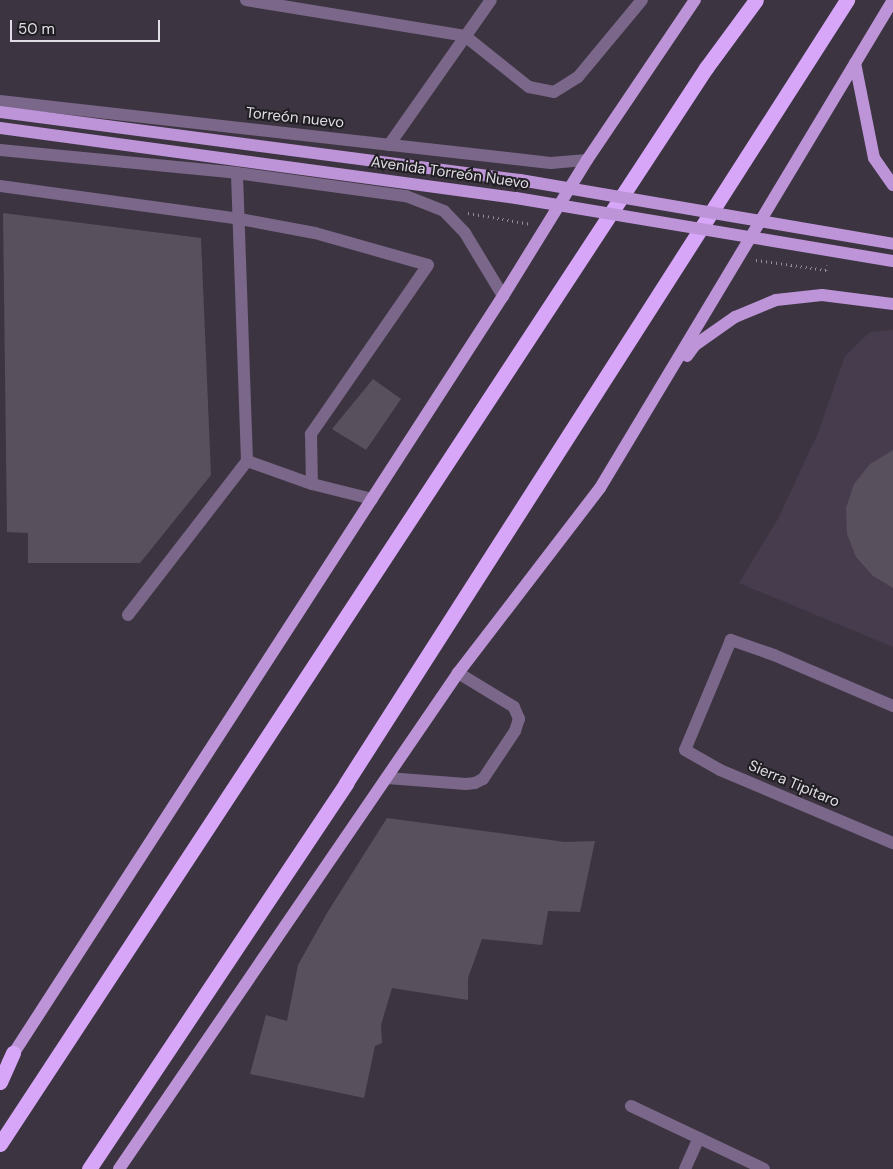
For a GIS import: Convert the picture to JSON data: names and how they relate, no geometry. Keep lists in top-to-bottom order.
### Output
{
  "streets": {
    "main road": ["Avenida Torreón Nuevo"],
    "street": ["Torreón nuevo", "Sierra Tipitaro"]
  },
  "crossings": [
    ["Torreón nuevo", "Avenida Torreón Nuevo"]
  ],
  "scale_bar": "50 m"
}
